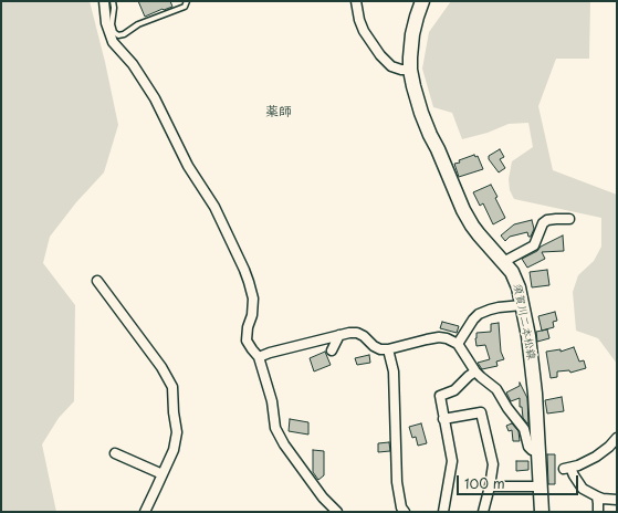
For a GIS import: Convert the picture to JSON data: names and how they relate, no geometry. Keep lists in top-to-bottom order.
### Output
{
  "streets": {
    "main road": ["須賀川二本松線"]
  },
  "districts": ["薬師"],
  "scale_bar": "100 m"
}
